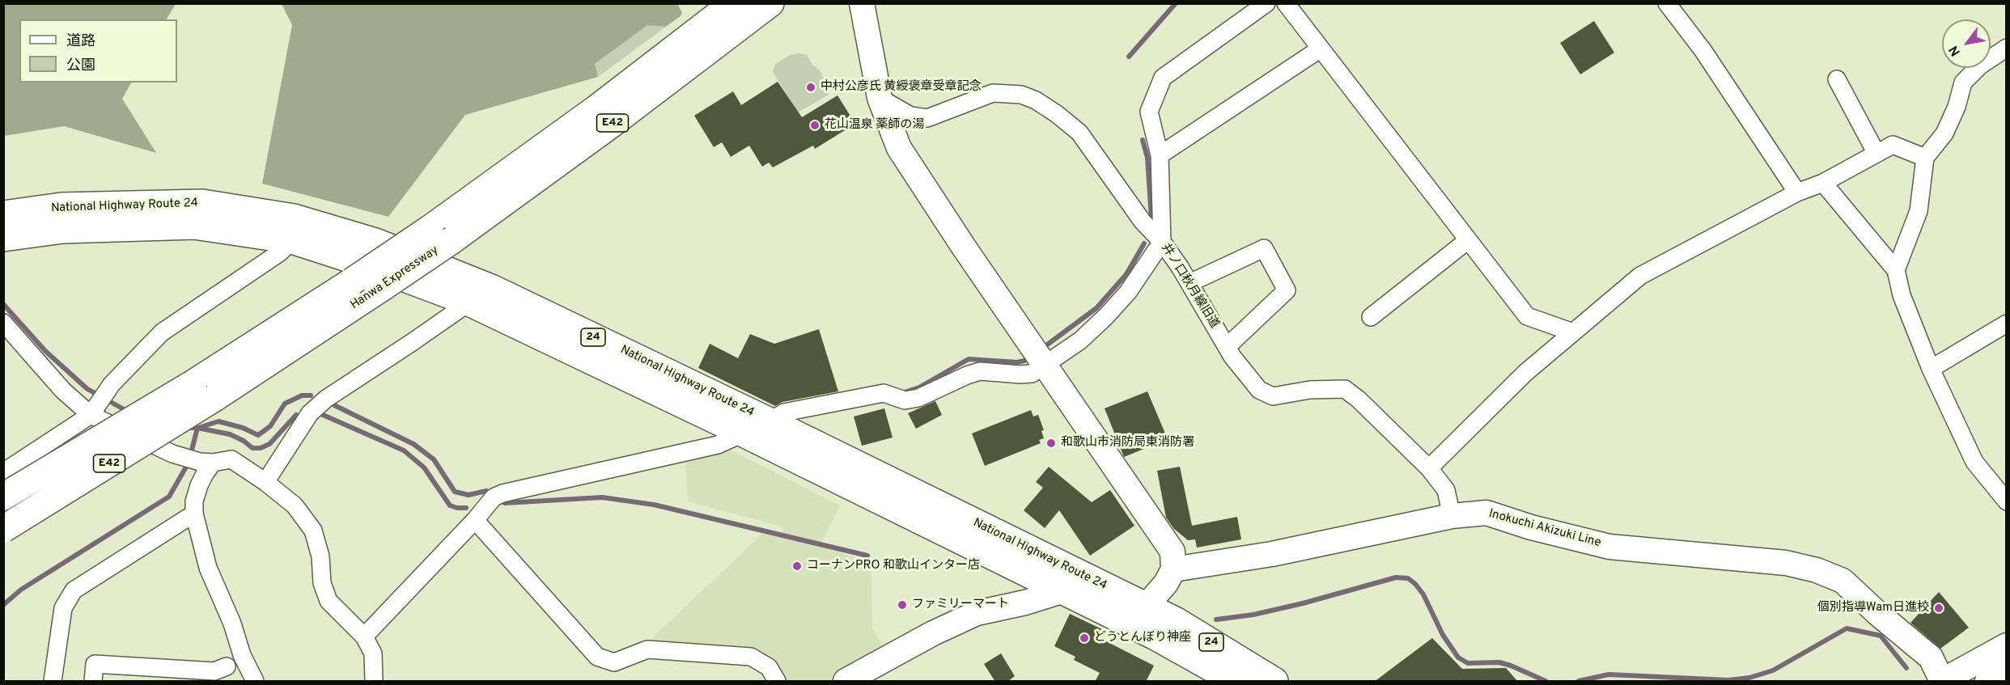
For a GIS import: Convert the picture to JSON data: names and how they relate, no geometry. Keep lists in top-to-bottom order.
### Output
{
  "streets": {
    "highway": [
      "E42",
      "National Highway Route 24",
      "Hanwa Expressway",
      "24"
    ],
    "main road": ["Inokuchi Akizuki Line"],
    "street": ["井ノ口秋月線旧道"]
  },
  "crossings": [
    ["井ノ口秋月線旧道", "Inokuchi Akizuki Line"]
  ],
  "places": [
    "中村公彦氏 黄綬褒章受章記念",
    "花山温泉 薬師の湯",
    "和歌山市消防局東消防署",
    "コーナンPRO 和歌山インター店",
    "ファミリーマート",
    "個別指導Wam日進校",
    "どうとんぼり神座"
  ],
  "legend": ["道路", "公園"],
  "north": "bottom left"
}
